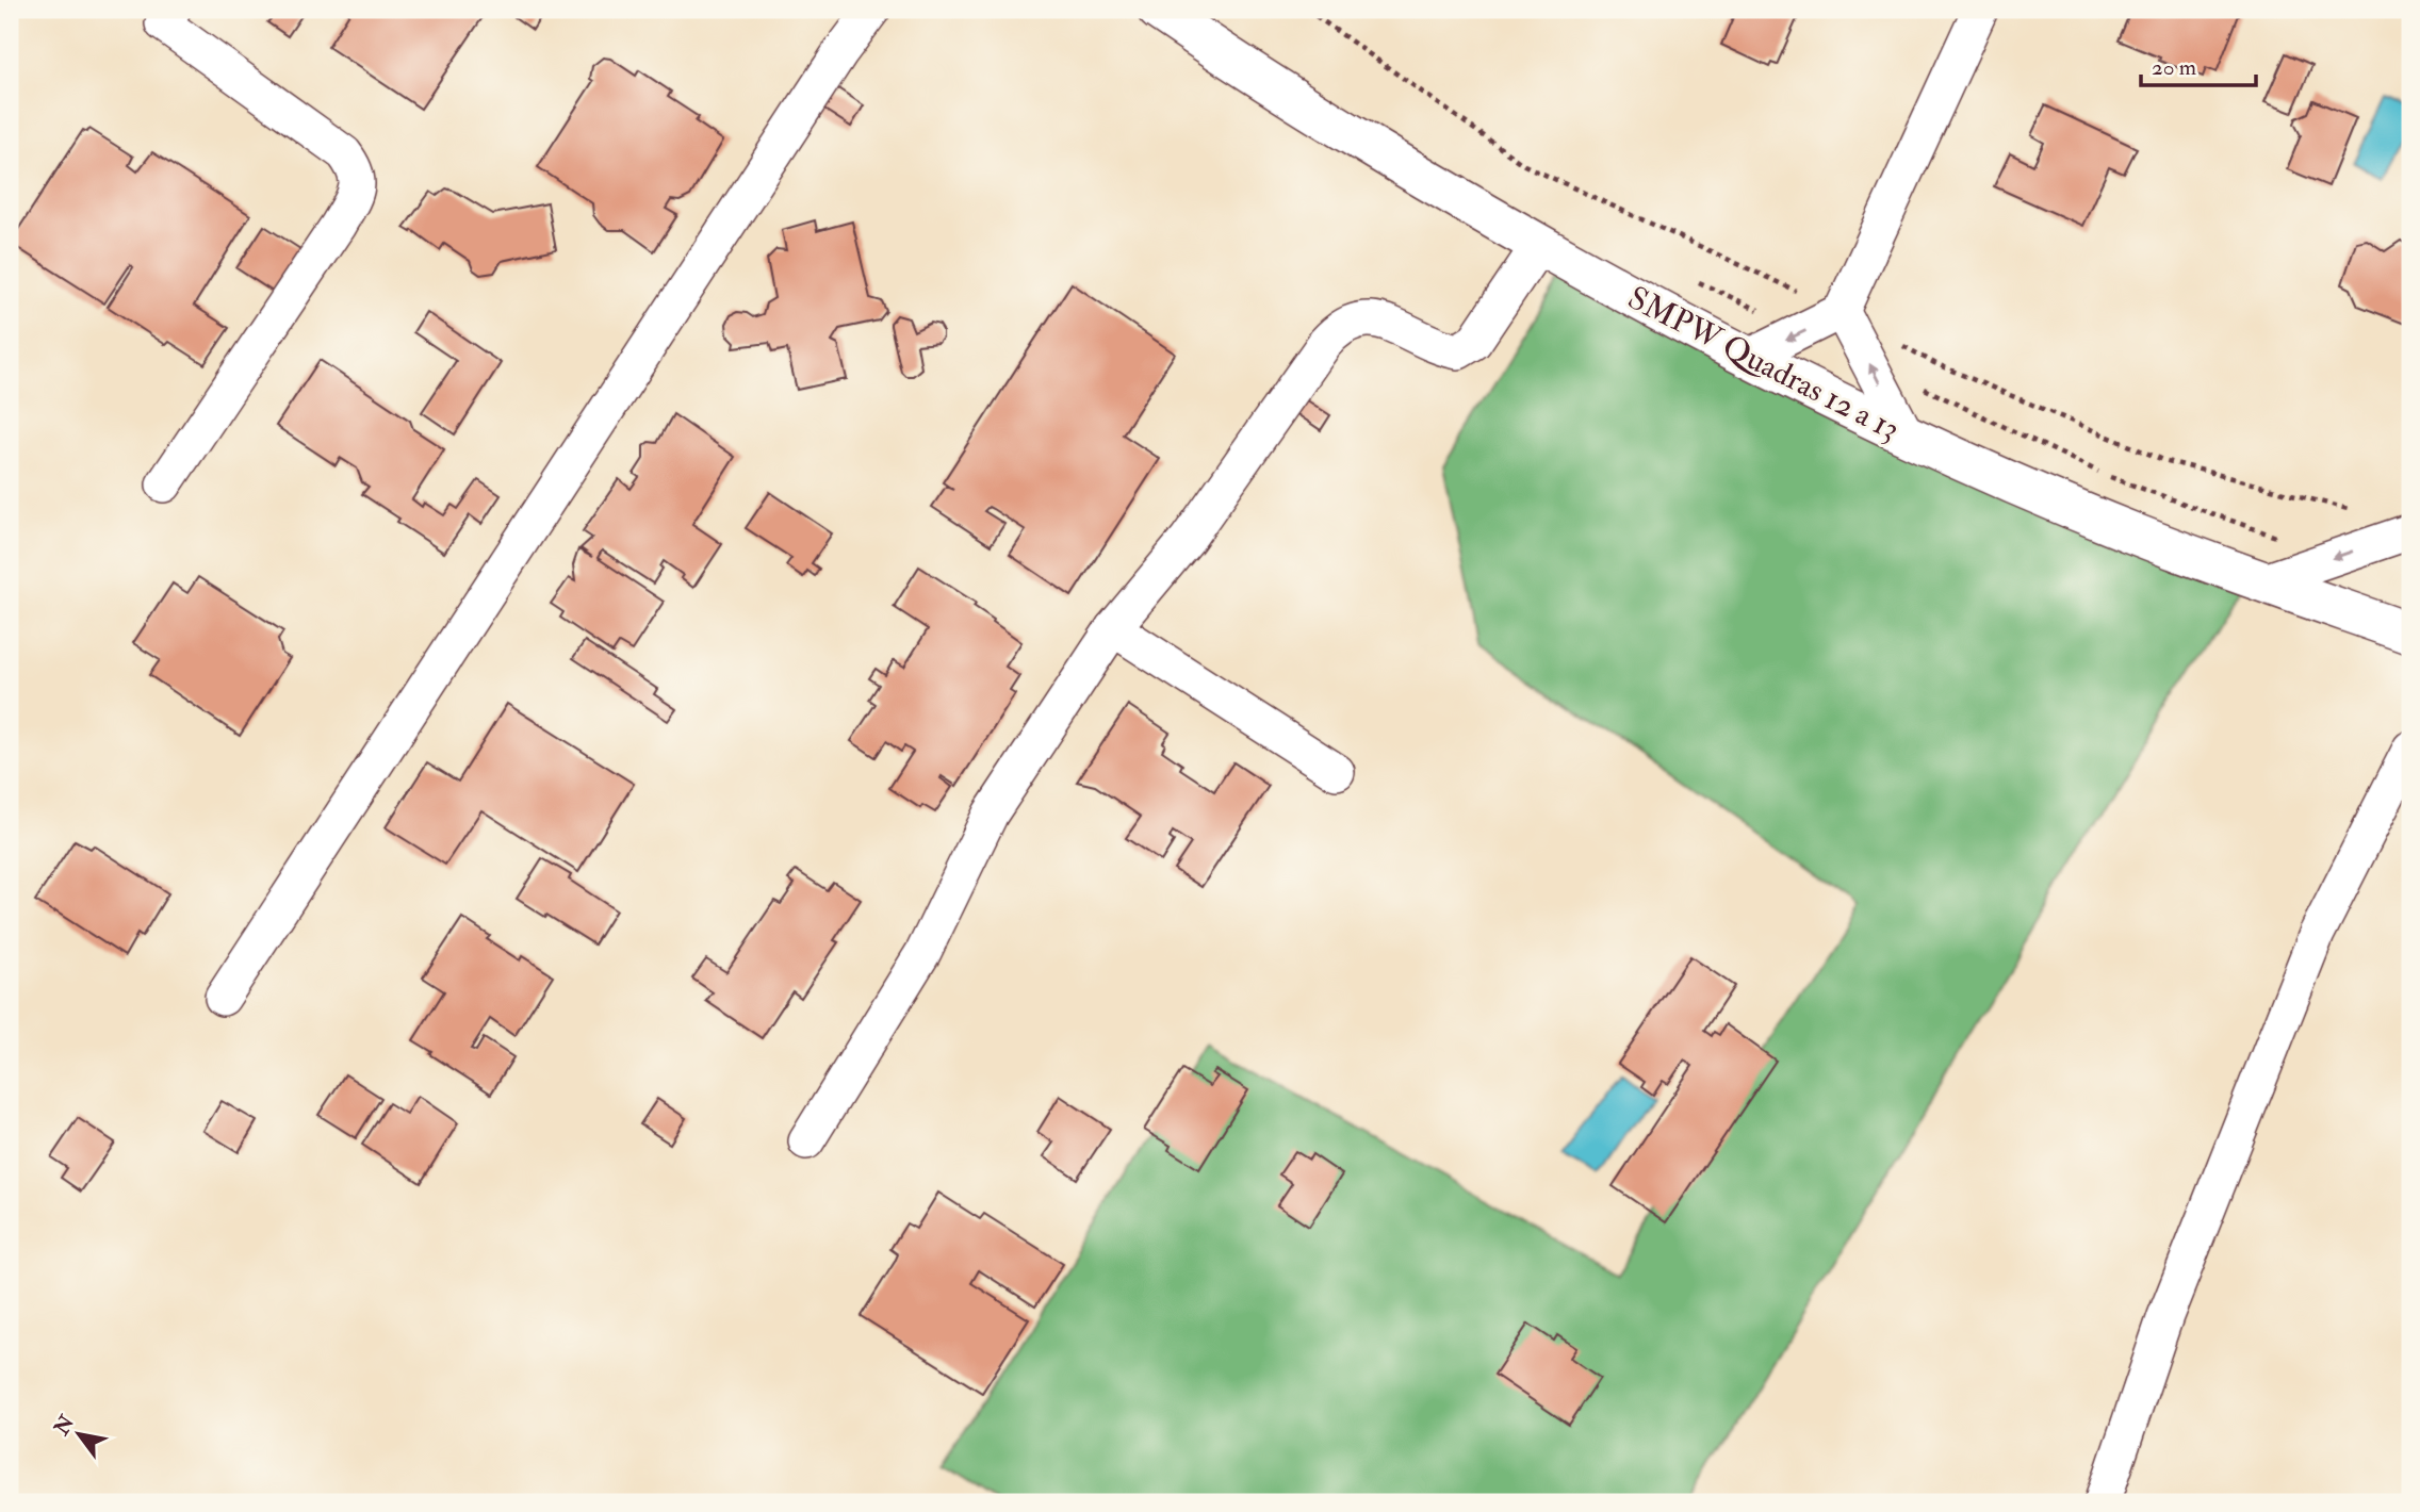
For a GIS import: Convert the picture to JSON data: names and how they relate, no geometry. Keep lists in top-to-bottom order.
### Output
{
  "streets": {
    "street": ["SMPW Quadras 12 a 13"]
  },
  "scale_bar": "20 m",
  "north": "top left"
}
